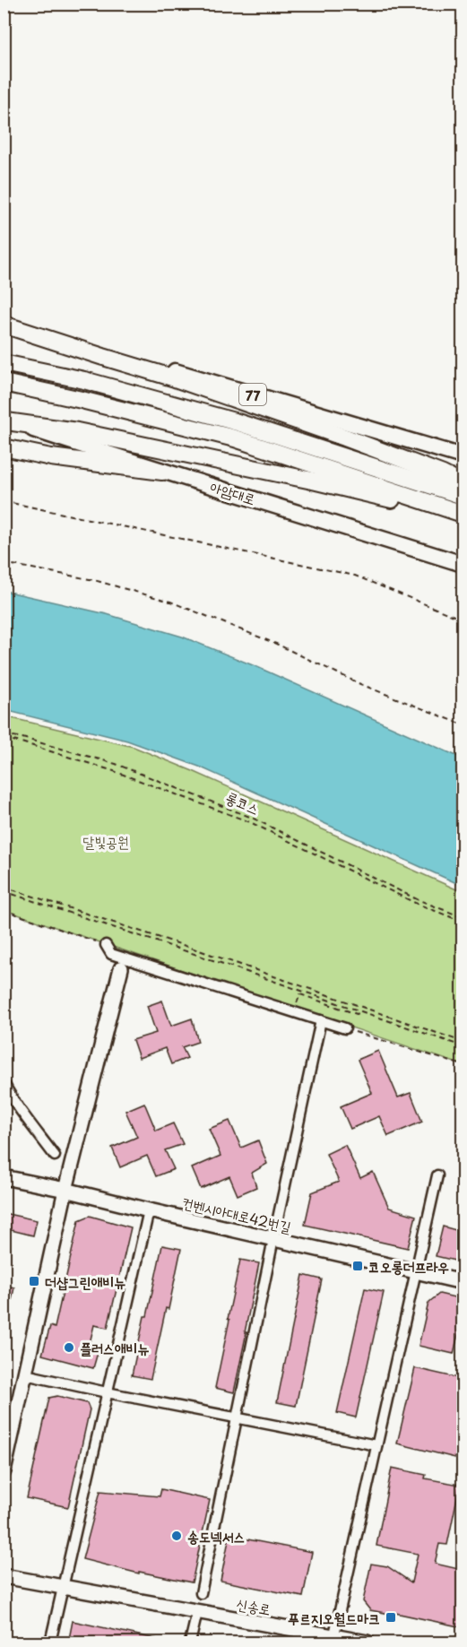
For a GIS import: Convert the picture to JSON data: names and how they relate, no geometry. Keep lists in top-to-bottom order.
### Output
{
  "streets": {
    "main road": ["77", "아암대로"],
    "street": ["컨벤시아대로42번길", "신송로"],
    "path": ["롱코스"]
  },
  "parks": ["달빛공원"],
  "places": {
    "transit": ["코오롱더프라우", "더샵그린애비뉴", "푸르지오월드마크"],
    "other": ["플러스애비뉴", "송도넥서스"]
  }
}
